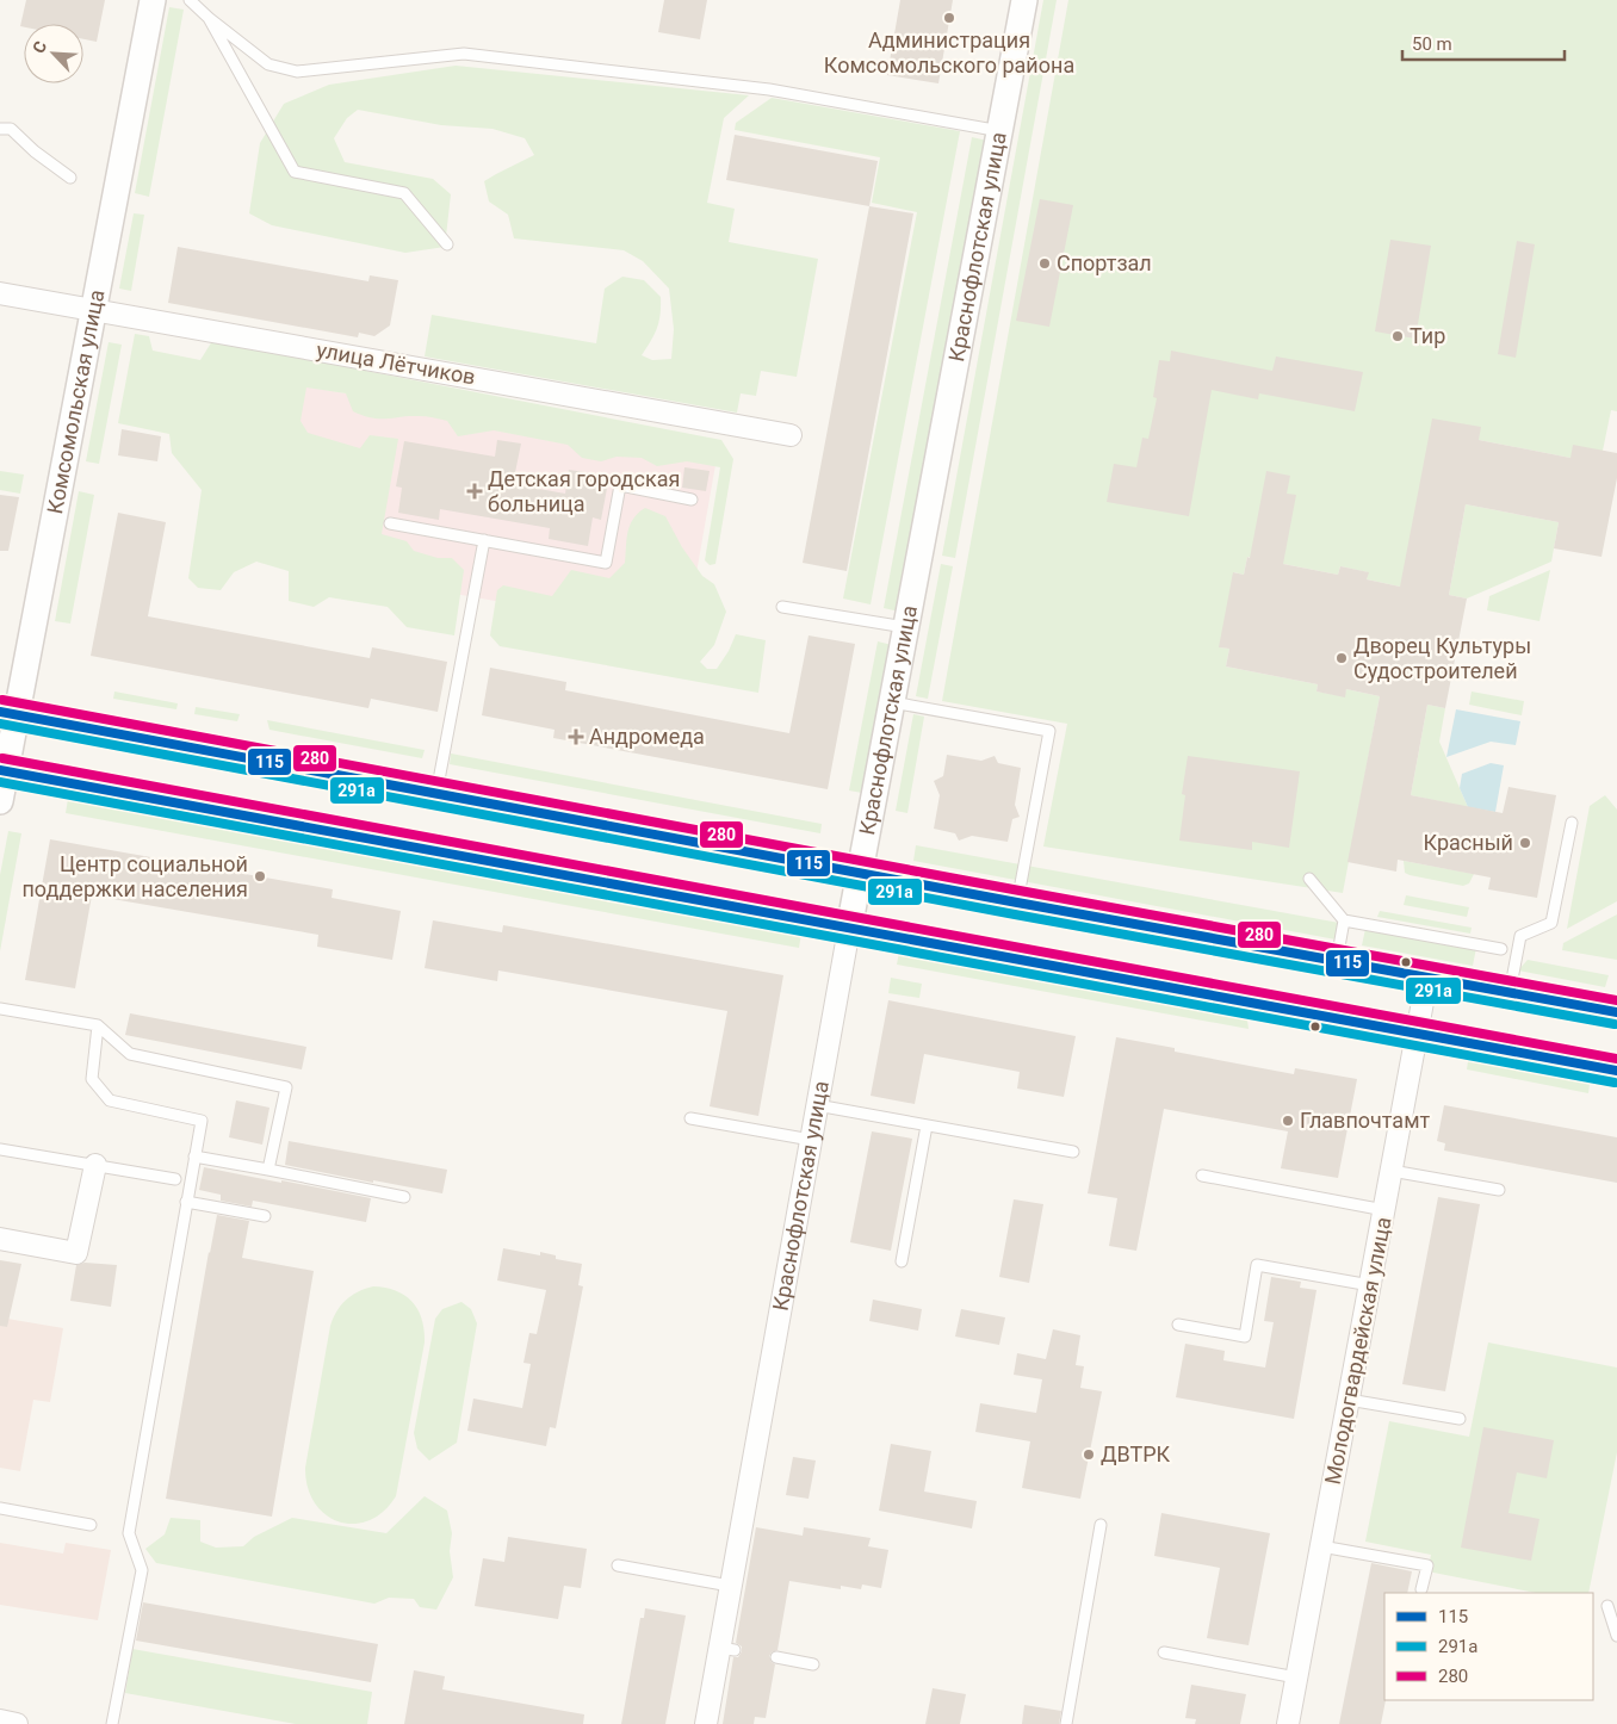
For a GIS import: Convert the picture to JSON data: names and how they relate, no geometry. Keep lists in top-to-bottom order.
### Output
{
  "streets": {
    "street": [
      "Краснофлотская улица",
      "улица Лётчиков",
      "Комсомольская улица",
      "Молодогвардейская улица"
    ]
  },
  "crossings": [
    ["улица Лётчиков", "Комсомольская улица"]
  ],
  "places": {
    "other": [
      "Администрация Комсомольского района",
      "Спортзал",
      "Тир",
      "Дворец Культуры Судостроителей",
      "Красный",
      "Центр социальной поддержки населения",
      "Главпочтамт",
      "ДВТРК"
    ],
    "health": ["Детская городская больница", "Андромеда"]
  },
  "lines": ["transit line 280", "transit line 115", "transit line 291а"],
  "legend": ["115", "291а", "280"],
  "scale_bar": "50 m",
  "north": "top left"
}
